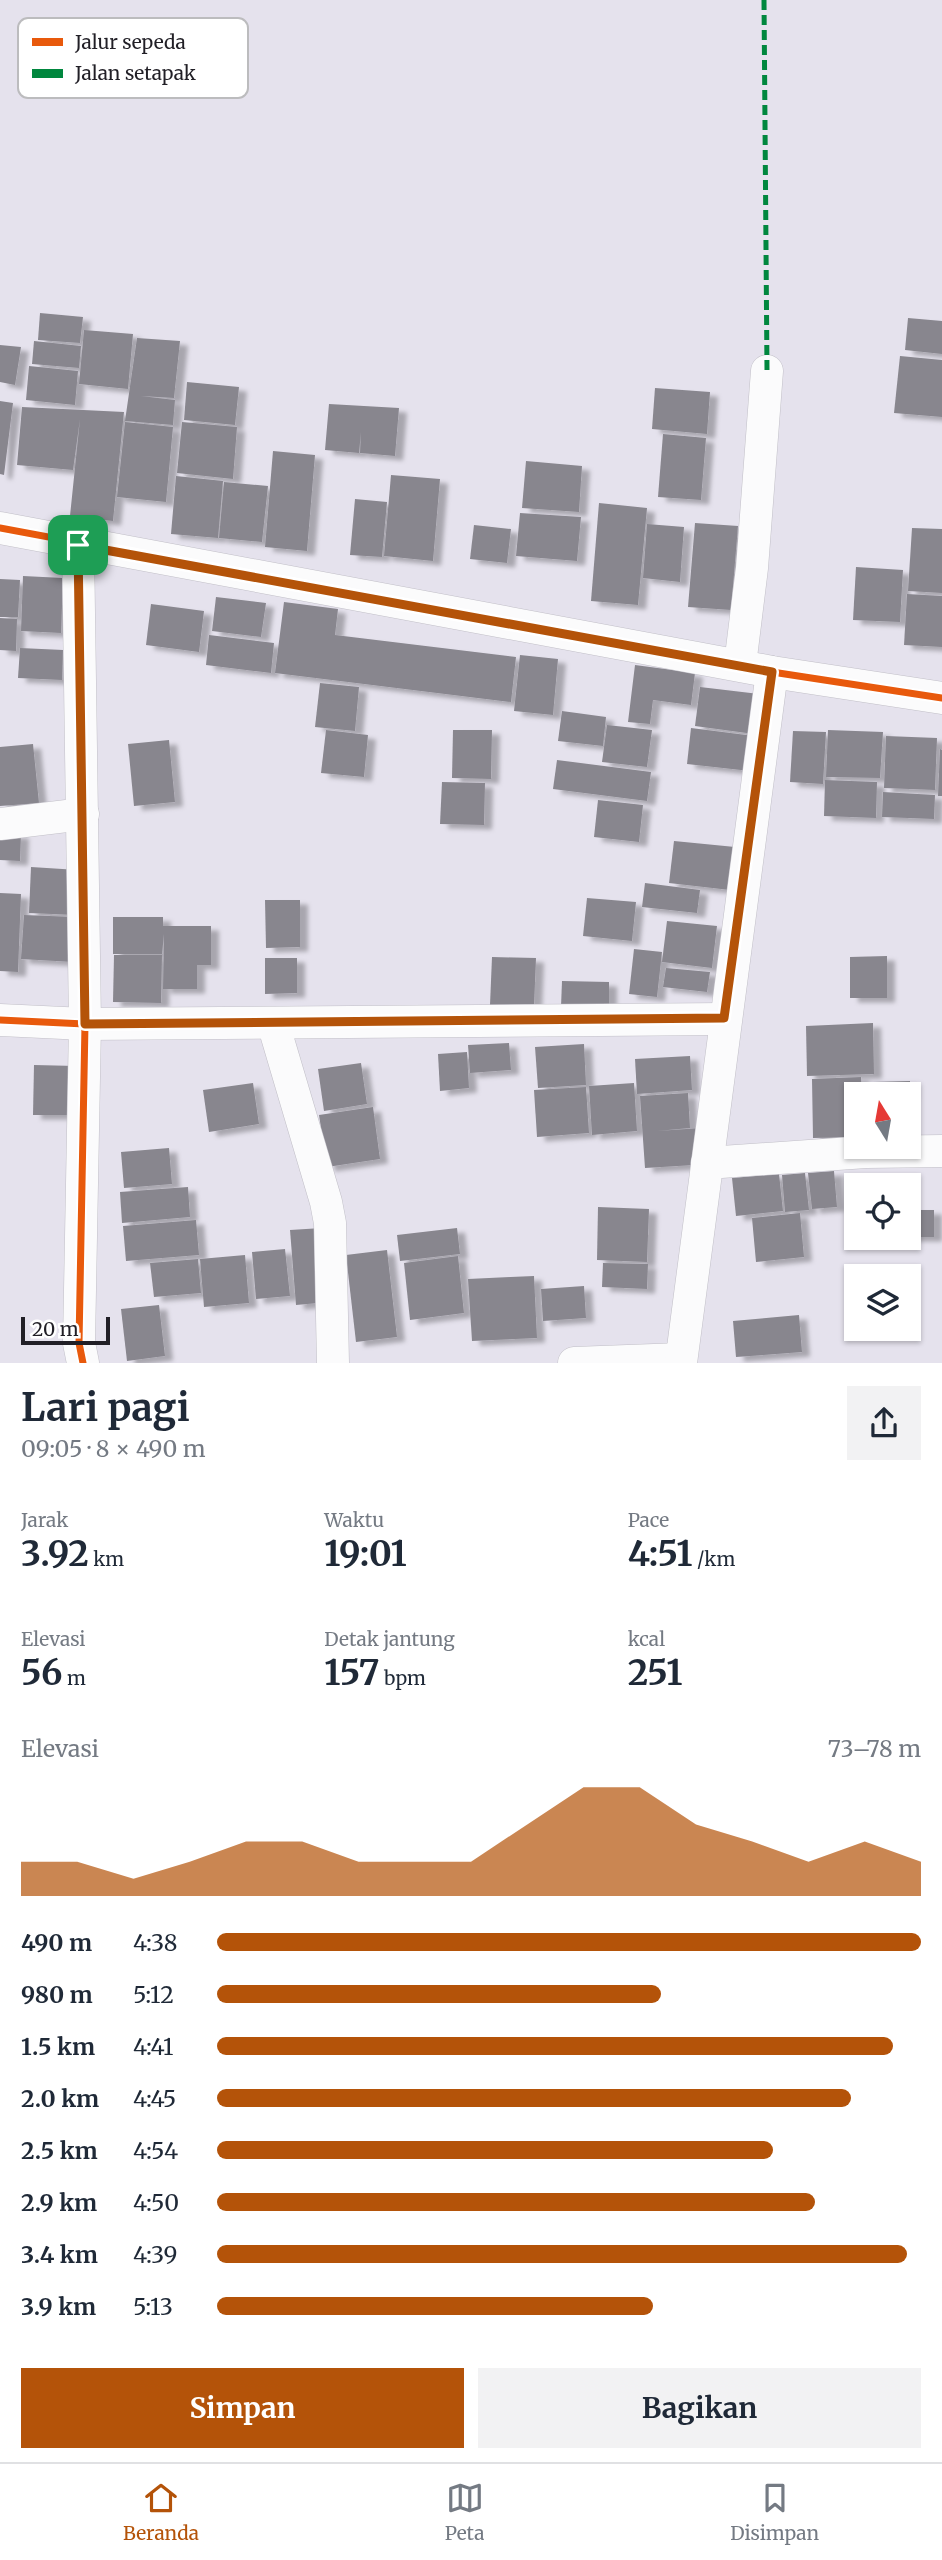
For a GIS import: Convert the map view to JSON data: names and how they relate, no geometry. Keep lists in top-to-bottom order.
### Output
{
  "legend": ["Jalur sepeda", "Jalan setapak"],
  "scale_bar": "20 m",
  "north": "top",
  "page": {
    "scale": "20 m",
    "heading": ["Lari pagi", "09:05 · 8 × 490 m"],
    "stats": [
      ["Jarak", "3.92 km"],
      ["Waktu", "19:01"],
      ["Pace", "4:51 /km"],
      ["Elevasi", "56 m"],
      ["Detak jantung", "157 bpm"],
      ["kcal", "251"]
    ],
    "chart": ["Elevasi", "73–78 m"],
    "list": [
      {
        "name": "490 m",
        "note": "4:38"
      },
      {
        "name": "980 m",
        "note": "5:12"
      },
      {
        "name": "1.5 km",
        "note": "4:41"
      },
      {
        "name": "2.0 km",
        "note": "4:45"
      },
      {
        "name": "2.5 km",
        "note": "4:54"
      },
      {
        "name": "2.9 km",
        "note": "4:50"
      },
      {
        "name": "3.4 km",
        "note": "4:39"
      },
      {
        "name": "3.9 km",
        "note": "5:13"
      }
    ],
    "buttons": ["Simpan", "Bagikan"],
    "tabs": ["Beranda", "Peta", "Disimpan"]
  }
}
